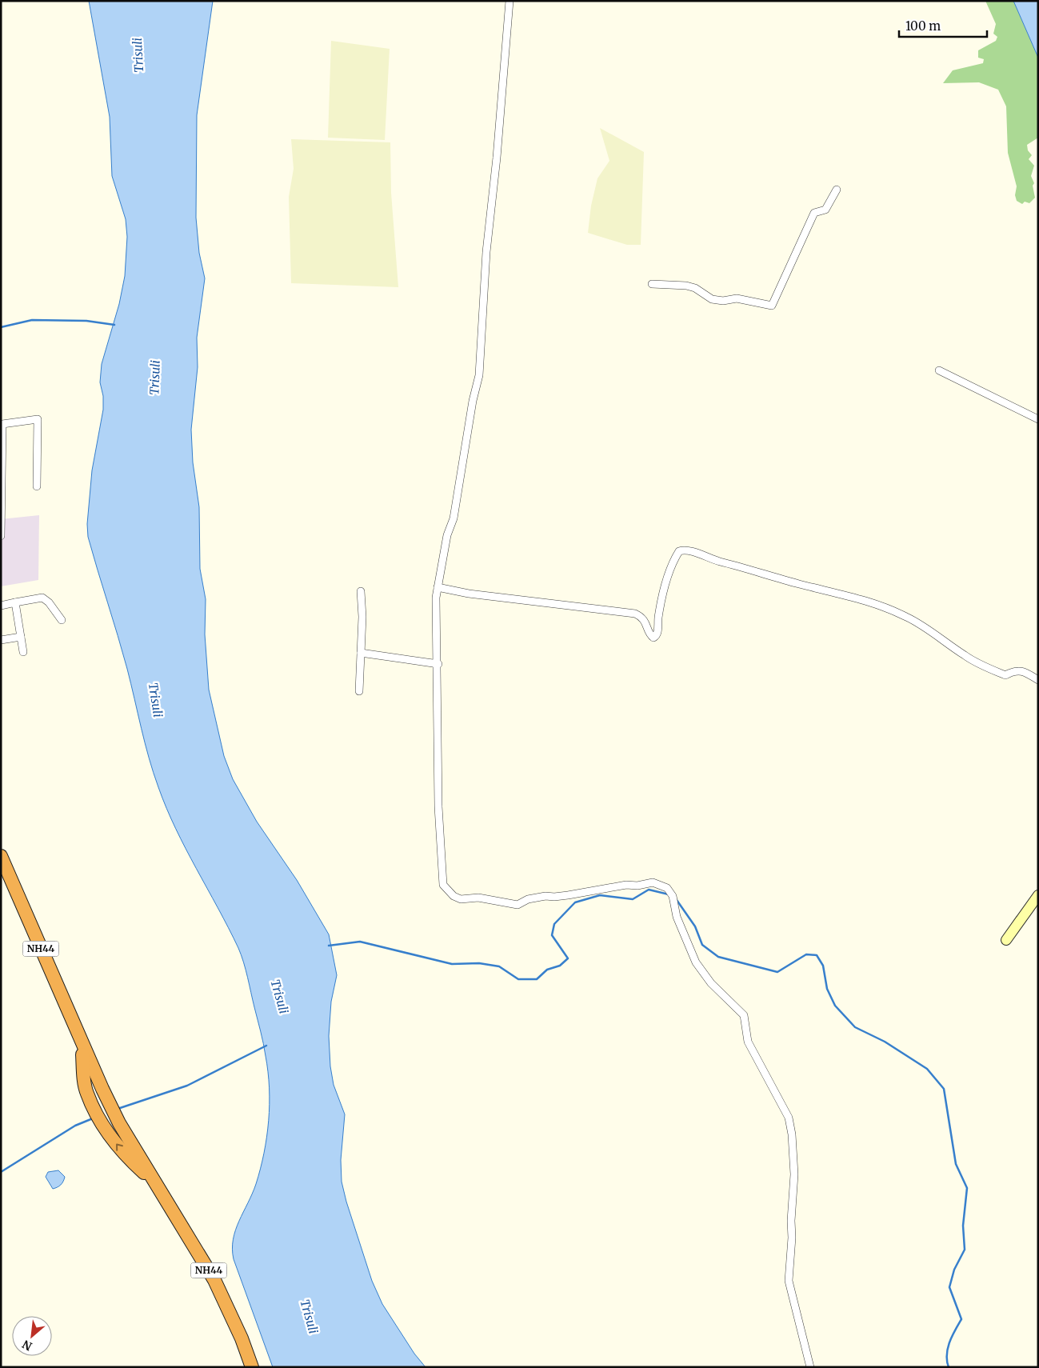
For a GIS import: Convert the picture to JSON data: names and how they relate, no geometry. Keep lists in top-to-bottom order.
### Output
{
  "streets": {
    "highway": ["NH44"]
  },
  "water": ["Trisuli"],
  "scale_bar": "100 m",
  "north": "bottom left"
}
